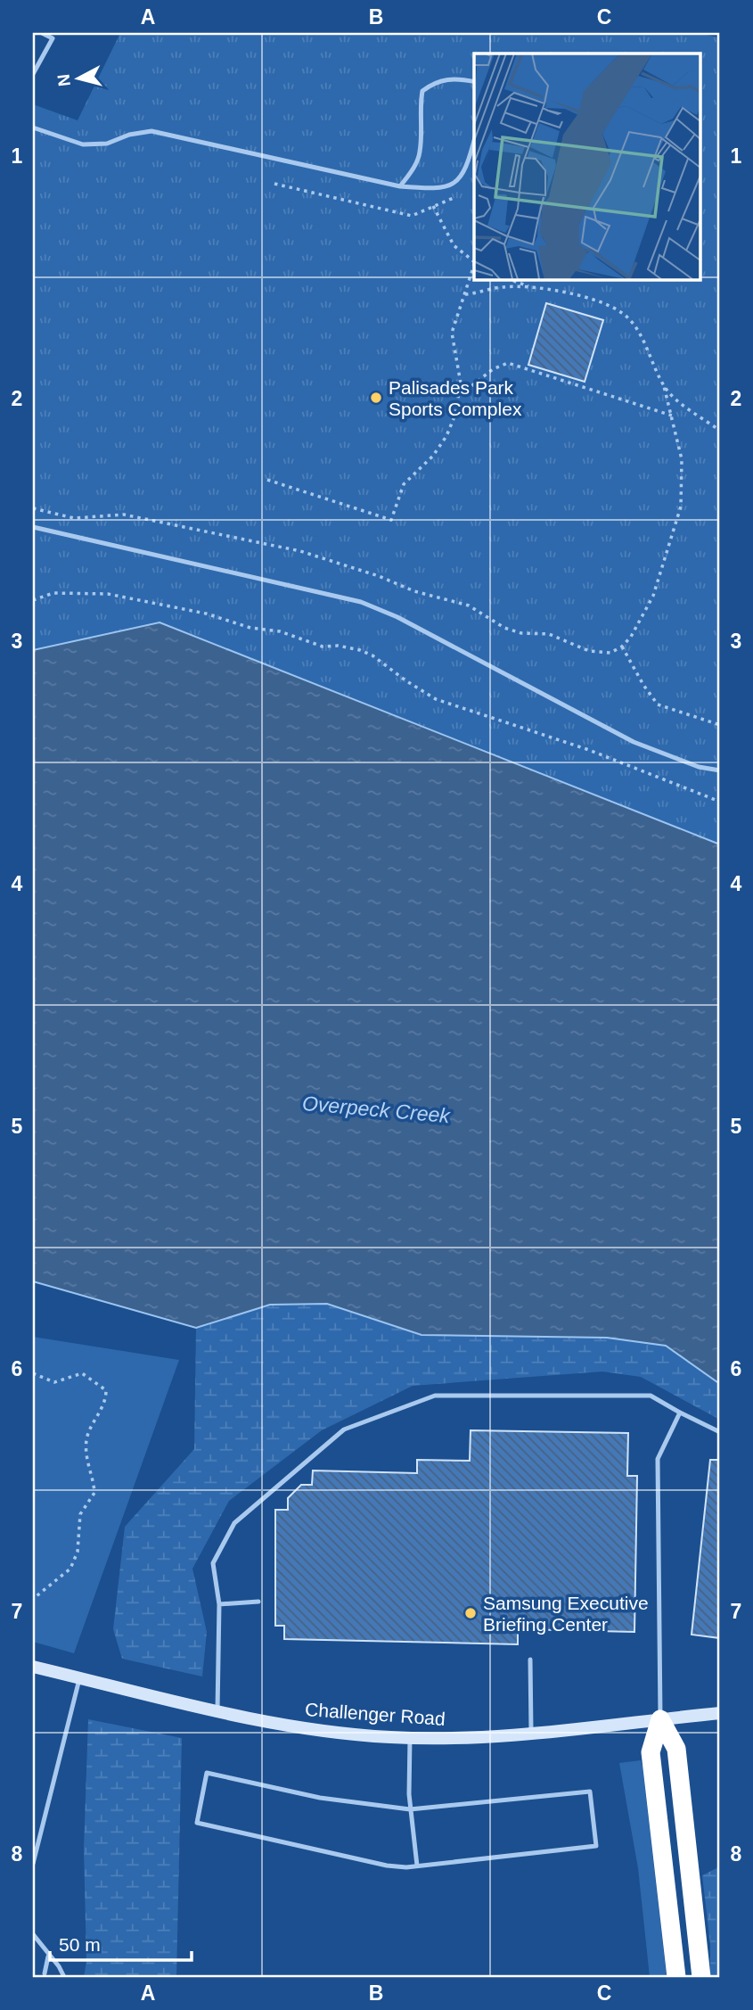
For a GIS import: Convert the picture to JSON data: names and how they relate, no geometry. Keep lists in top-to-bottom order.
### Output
{
  "streets": {
    "main road": ["Challenger Road"]
  },
  "water": ["Overpeck Creek"],
  "places": ["Palisades Park Sports Complex", "Samsung Executive Briefing Center"],
  "scale_bar": "50 m",
  "north": "left",
  "grid": {
    "columns": ["A", "B", "C"],
    "rows": [
      "1",
      "2",
      "3",
      "4",
      "5",
      "6",
      "7",
      "8"
    ]
  }
}
